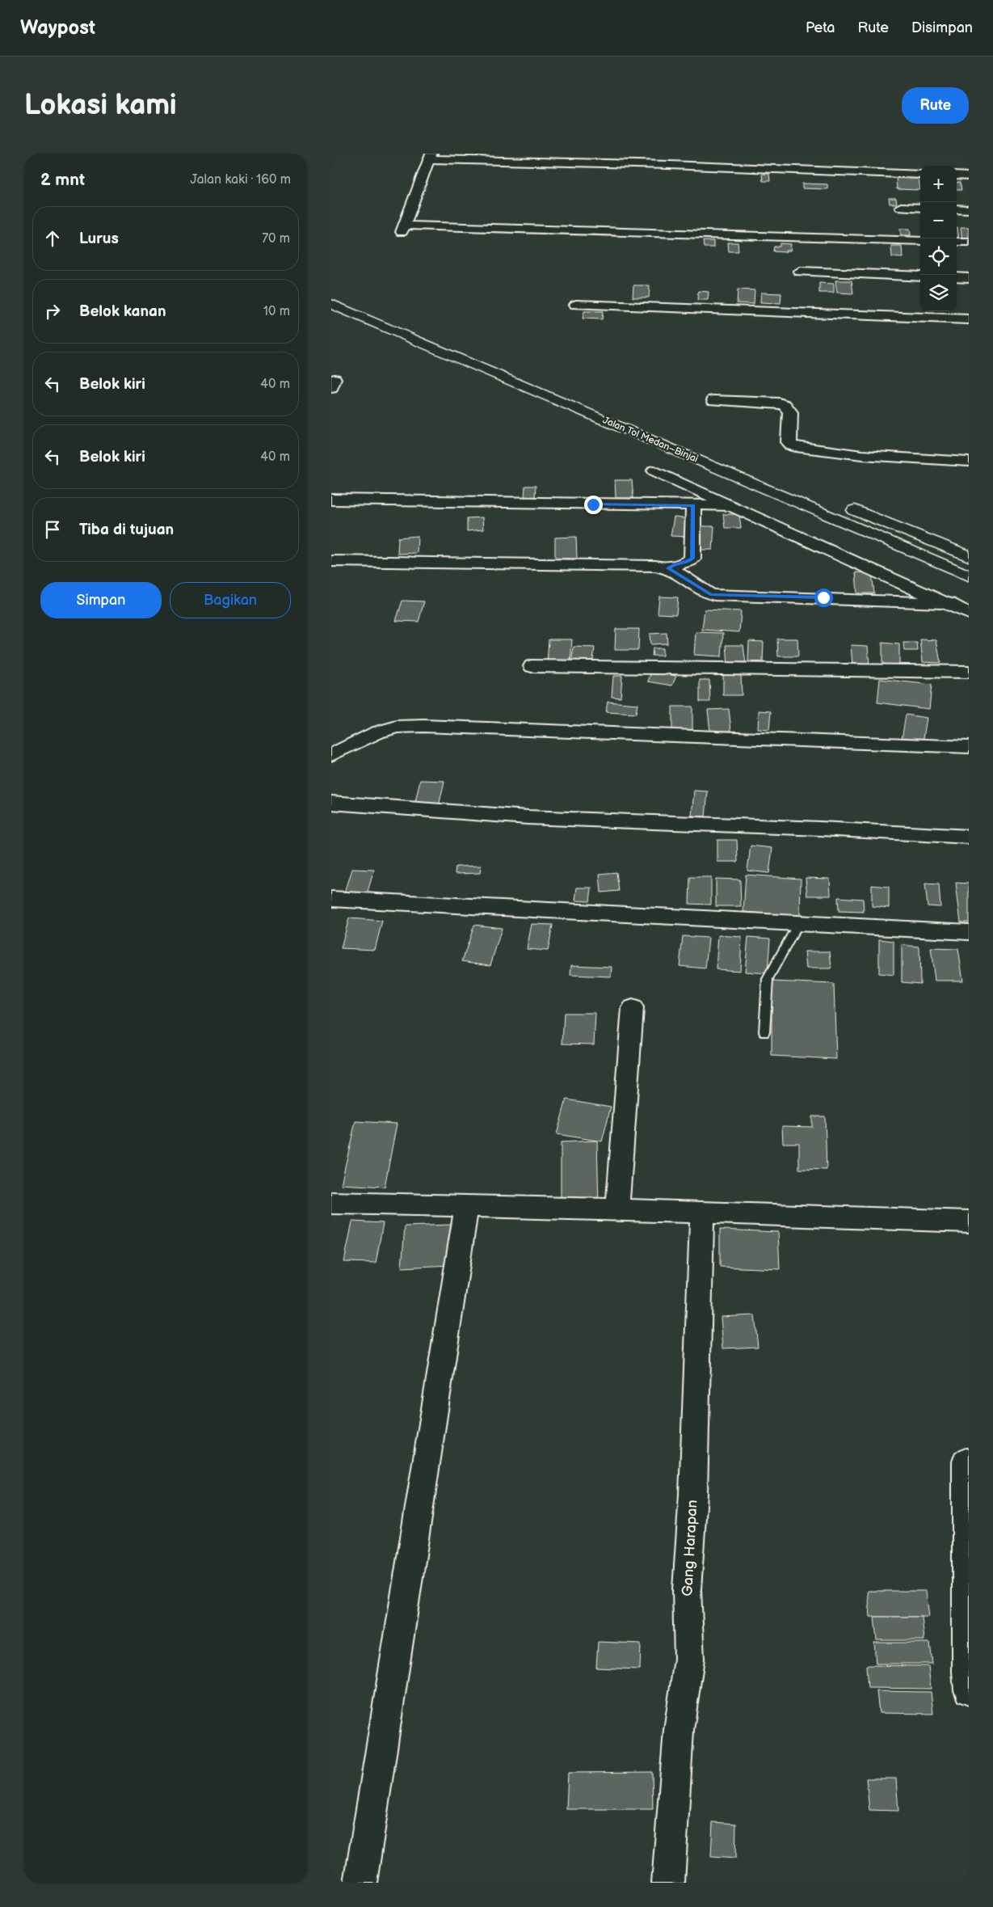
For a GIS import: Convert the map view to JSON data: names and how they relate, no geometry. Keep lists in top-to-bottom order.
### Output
{
  "streets": {
    "highway": ["Jalan Tol Medan–Binjai"],
    "street": ["Gang Harapan"]
  },
  "page": {
    "header": "Waypost",
    "nav": ["Peta", "Rute", "Disimpan"],
    "buttons": [
      "Rute",
      ["Simpan", "Bagikan"]
    ],
    "title": "Lokasi kami",
    "heading": ["2 mnt", "Jalan kaki · 160 m"],
    "map_buttons": ["+", "−"],
    "list": [
      ["Lurus", "70 m"],
      ["Belok kanan", "10 m"],
      ["Belok kiri", "40 m"],
      ["Belok kiri", "40 m"],
      "Tiba di tujuan"
    ]
  }
}
